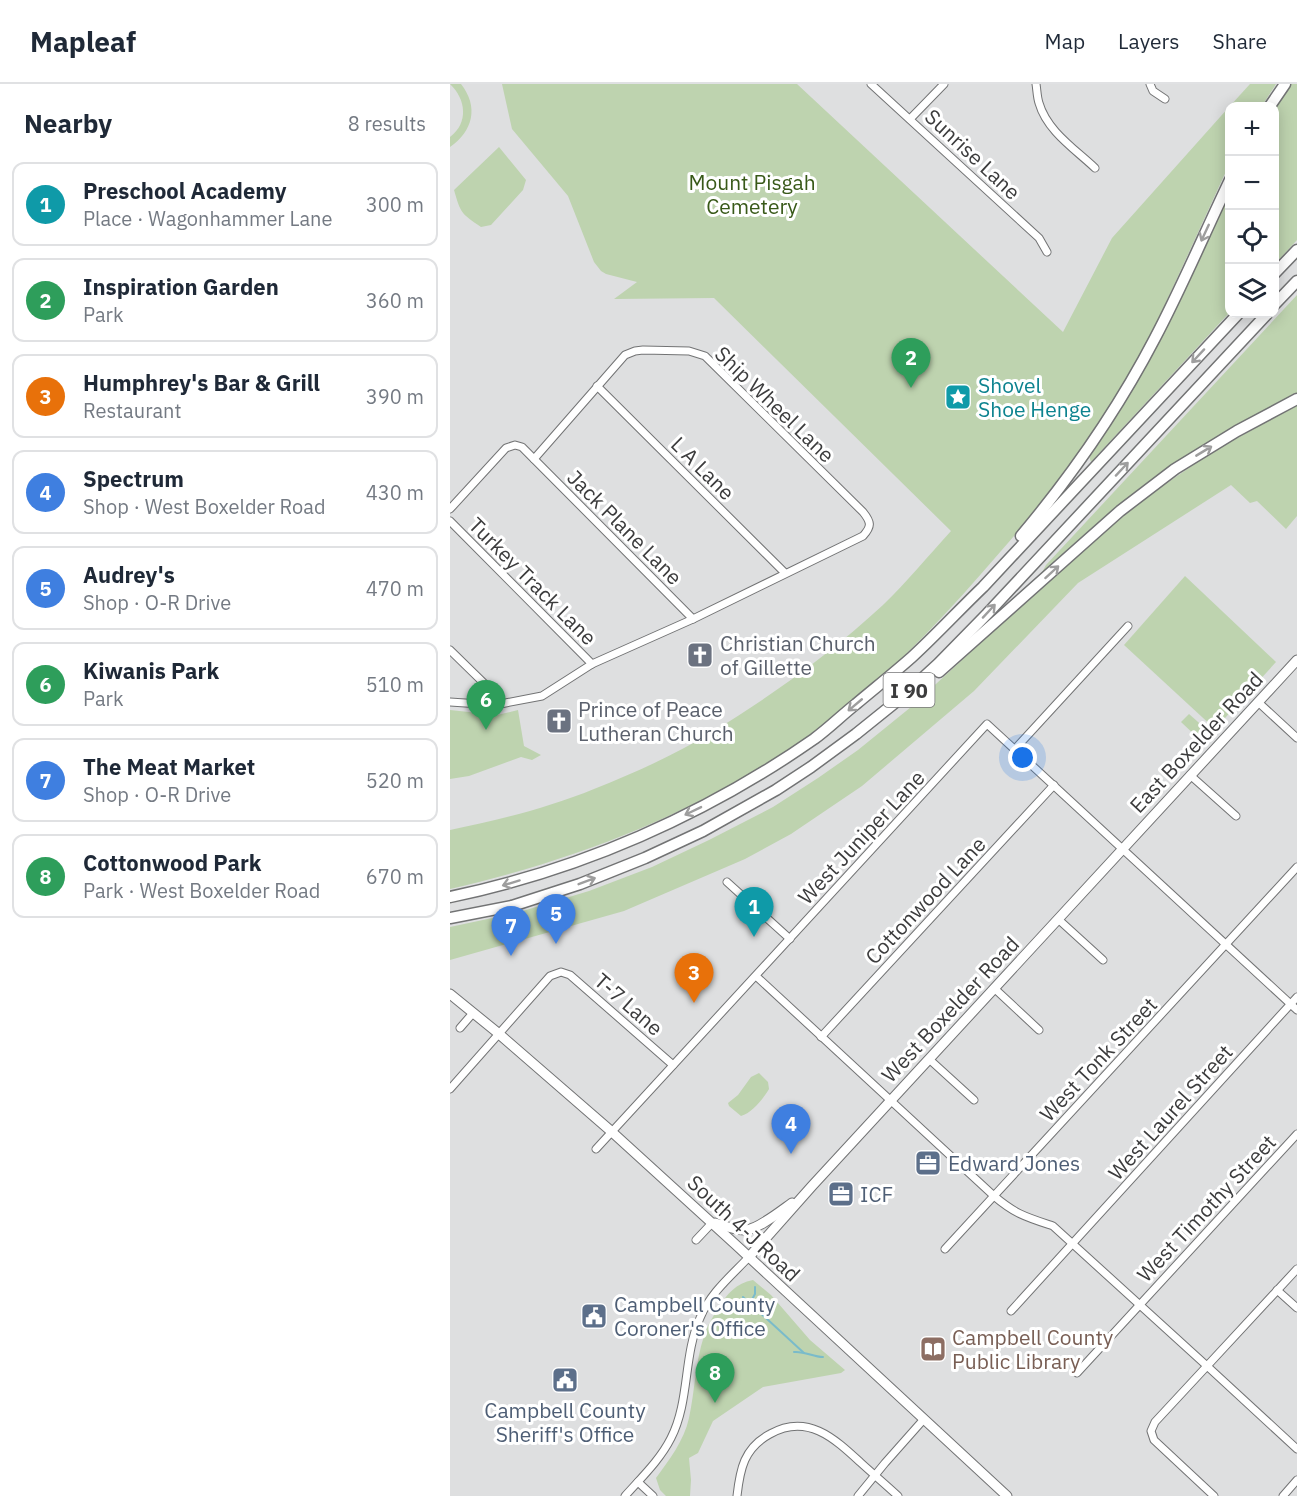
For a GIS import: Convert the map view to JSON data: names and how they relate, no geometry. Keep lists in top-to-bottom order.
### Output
{
  "streets": {
    "highway": ["I 90"],
    "main road": ["East Boxelder Road", "West Boxelder Road", "South 4-J Road"],
    "street": [
      "Sunrise Lane",
      "Ship Wheel Lane",
      "L A Lane",
      "Jack Plane Lane",
      "Turkey Track Lane",
      "West Juniper Lane",
      "Cottonwood Lane",
      "T-7 Lane",
      "West Tonk Street",
      "West Laurel Street",
      "West Timothy Street"
    ]
  },
  "crossings": [
    ["Ship Wheel Lane", "L A Lane"],
    ["East Boxelder Road", "West Boxelder Road"],
    ["West Juniper Lane", "T-7 Lane"],
    ["West Juniper Lane", "South 4-J Road"],
    ["T-7 Lane", "South 4-J Road"]
  ],
  "parks": ["Mount Pisgah Cemetery"],
  "places": {
    "place": ["Shovel Shoe Henge"],
    "church": ["Christian Church of Gillette", "Prince of Peace Lutheran Church"],
    "office": ["Edward Jones", "ICF"],
    "public building": ["Campbell County Coroner's Office", "Campbell County Sheriff's Office"],
    "library": ["Campbell County Public Library"]
  },
  "page": {
    "header": "Mapleaf",
    "nav": ["Map", "Layers", "Share"],
    "heading": ["Nearby", "8 results"],
    "map_buttons": ["+", "−"],
    "list": [
      {
        "mark": "1",
        "name": "Preschool Academy",
        "note": "Place · Wagonhammer Lane",
        "value": "300 m"
      },
      {
        "mark": "2",
        "name": "Inspiration Garden",
        "note": "Park",
        "value": "360 m"
      },
      {
        "mark": "3",
        "name": "Humphrey's Bar & Grill",
        "note": "Restaurant",
        "value": "390 m"
      },
      {
        "mark": "4",
        "name": "Spectrum",
        "note": "Shop · West Boxelder Road",
        "value": "430 m"
      },
      {
        "mark": "5",
        "name": "Audrey's",
        "note": "Shop · O-R Drive",
        "value": "470 m"
      },
      {
        "mark": "6",
        "name": "Kiwanis Park",
        "note": "Park",
        "value": "510 m"
      },
      {
        "mark": "7",
        "name": "The Meat Market",
        "note": "Shop · O-R Drive",
        "value": "520 m"
      },
      {
        "mark": "8",
        "name": "Cottonwood Park",
        "note": "Park · West Boxelder Road",
        "value": "670 m"
      }
    ],
    "pins": [
      "2",
      "6",
      "1",
      "5",
      "7",
      "3",
      "4",
      "8"
    ]
  }
}
